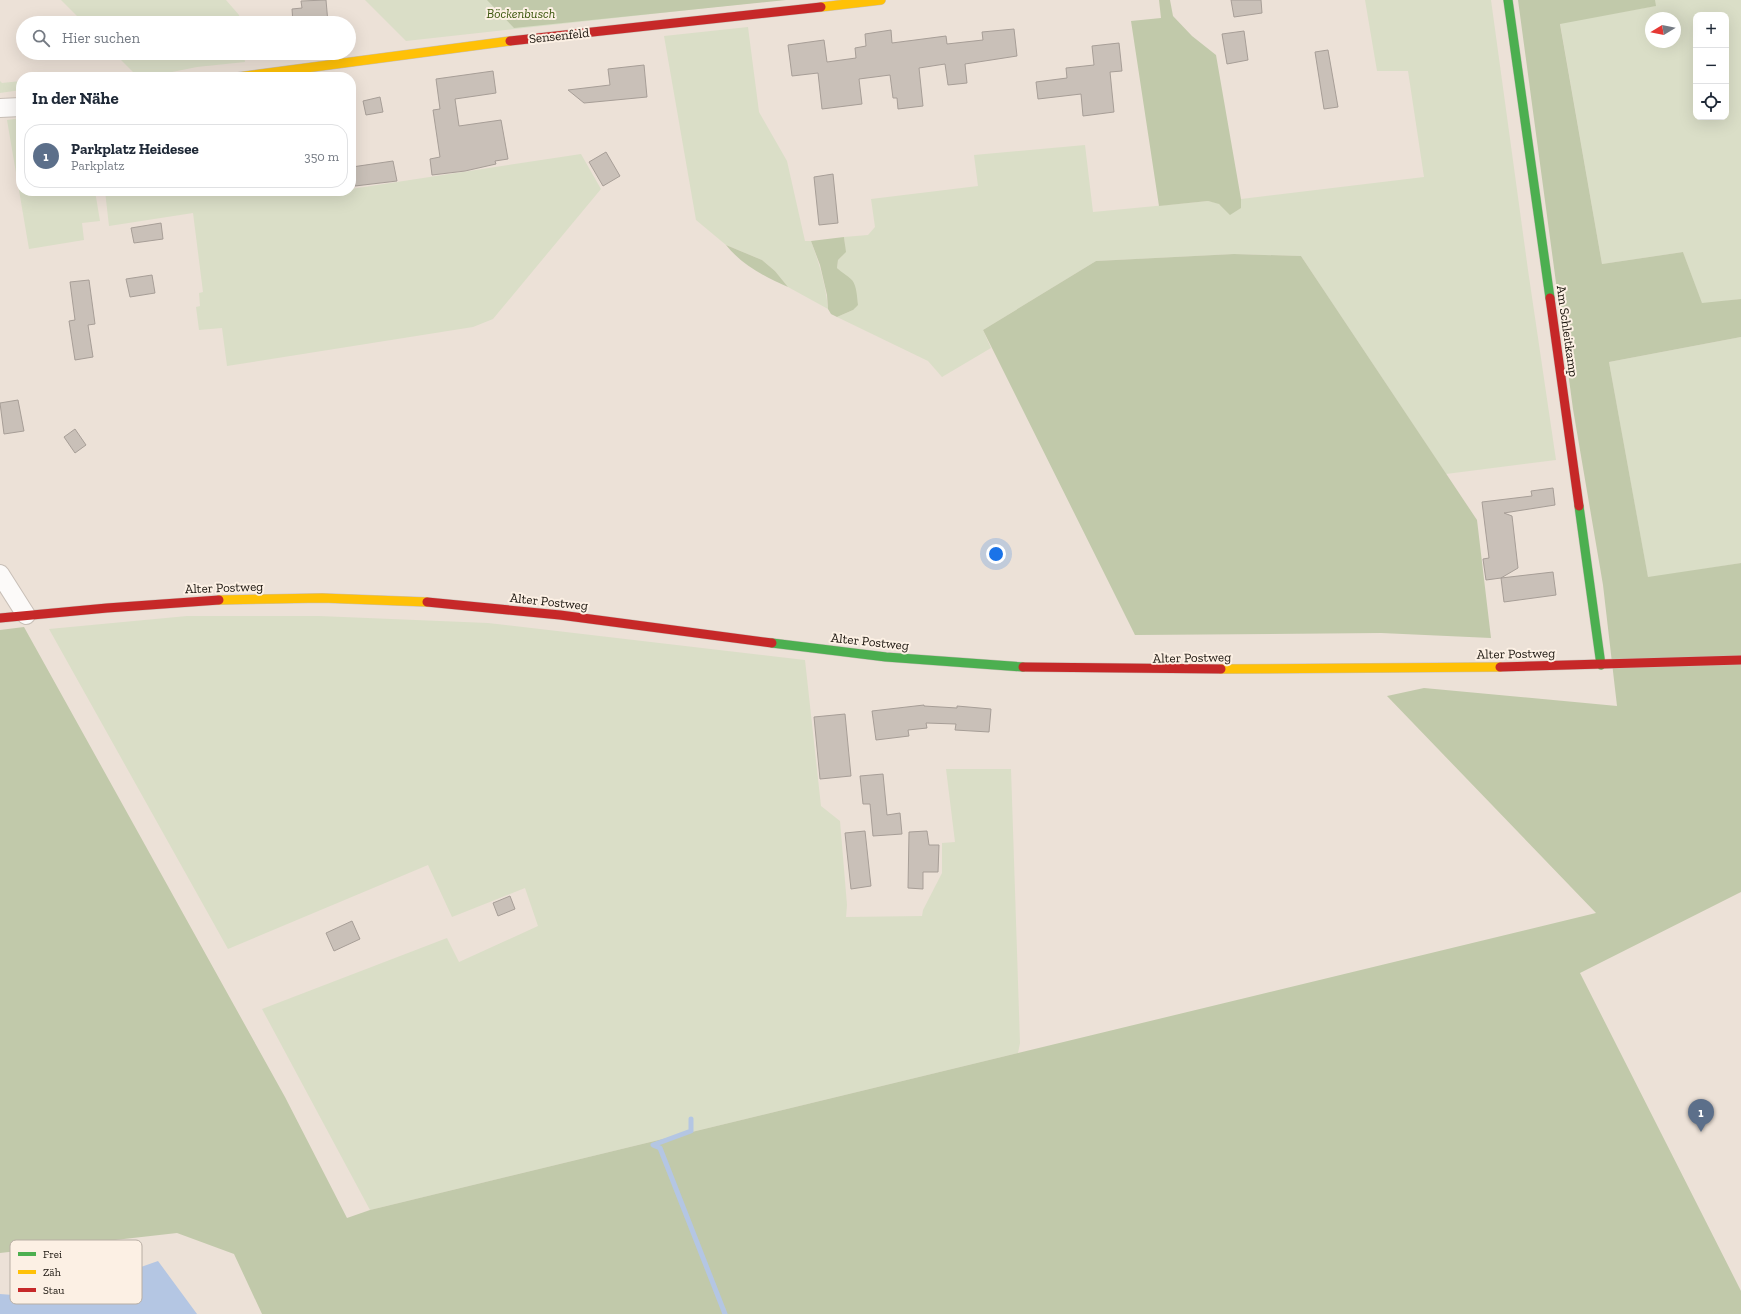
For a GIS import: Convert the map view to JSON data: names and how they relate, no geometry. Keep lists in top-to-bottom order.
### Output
{
  "streets": {
    "main road": ["Sensenfeld", "Am Schleitkamp", "Alter Postweg"]
  },
  "crossings": [
    ["Am Schleitkamp", "Alter Postweg"]
  ],
  "parks": ["Böckenbusch"],
  "legend": ["Frei", "Zäh", "Stau"],
  "north": "left",
  "page": {
    "map_buttons": ["+", "−"],
    "search": "Hier suchen",
    "heading": "In der Nähe",
    "list": [
      {
        "mark": "1",
        "name": "Parkplatz Heidesee",
        "note": "Parkplatz",
        "value": "350 m"
      }
    ],
    "pins": "1"
  }
}
